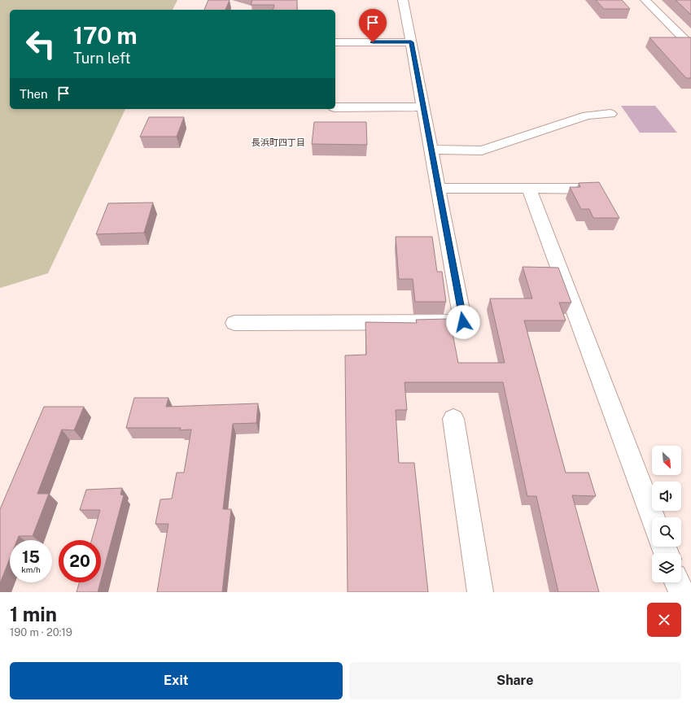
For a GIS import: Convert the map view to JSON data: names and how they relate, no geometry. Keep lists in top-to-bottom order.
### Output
{
  "districts": ["長浜町四丁目"],
  "north": "bottom right",
  "page": {
    "turn": ["170 m", "Turn left"],
    "then": "Then",
    "speed": "15 km/h",
    "limit": "20",
    "heading": ["1 min", "190 m · 20:19"],
    "buttons": ["Exit", "Share"]
  }
}
